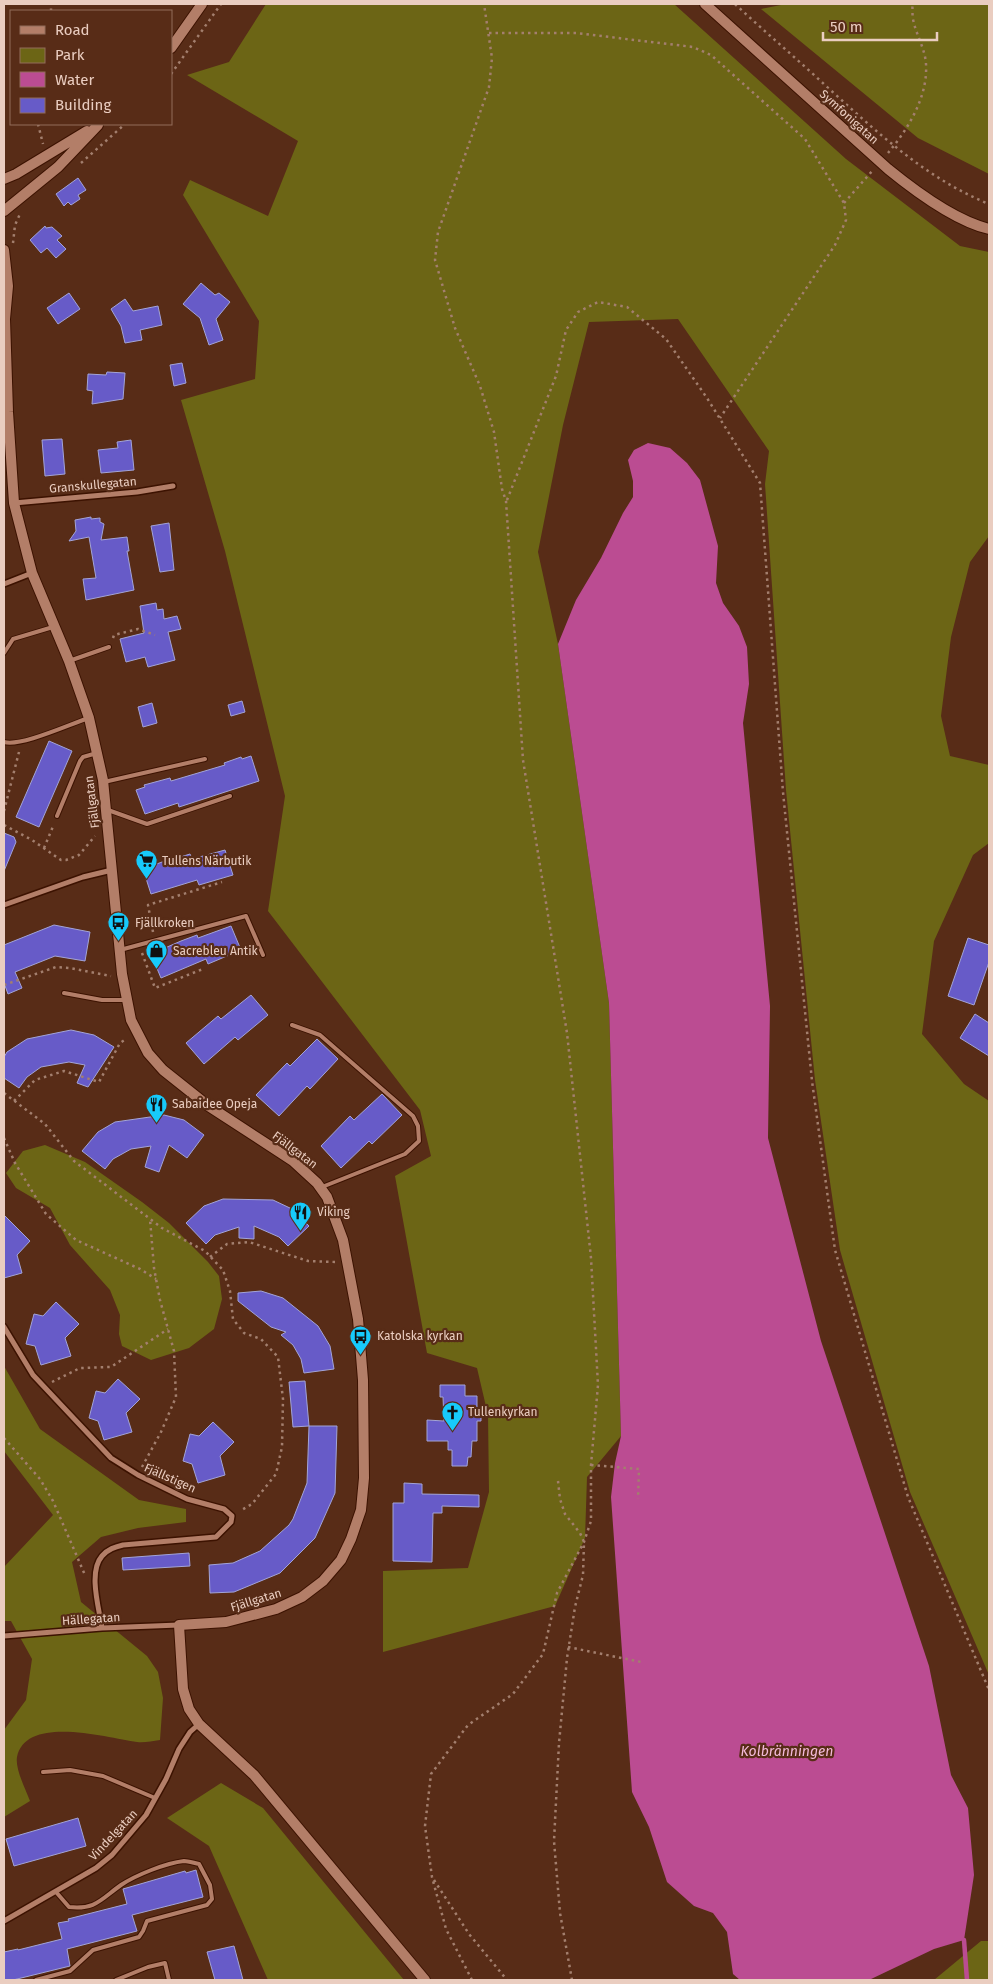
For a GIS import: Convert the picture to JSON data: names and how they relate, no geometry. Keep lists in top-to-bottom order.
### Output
{
  "streets": {
    "street": [
      "Symfonigatan",
      "Granskullegatan",
      "Fjällgatan",
      "Fjällstigen",
      "Hällegatan",
      "Vindelgatan"
    ]
  },
  "crossings": [
    ["Granskullegatan", "Fjällgatan"],
    ["Fjällgatan", "Hällegatan"]
  ],
  "water": ["Kolbränningen"],
  "places": {
    "supermarket": ["Tullens Närbutik"],
    "bus stop": ["Fjällkroken", "Katolska kyrkan"],
    "shop": ["Sacrebleu Antik"],
    "restaurant": ["Sabaidee Opeja", "Viking"],
    "church": ["Tullenkyrkan"]
  },
  "legend": [
    "Road",
    "Park",
    "Water",
    "Building"
  ],
  "scale_bar": "50 m"
}
